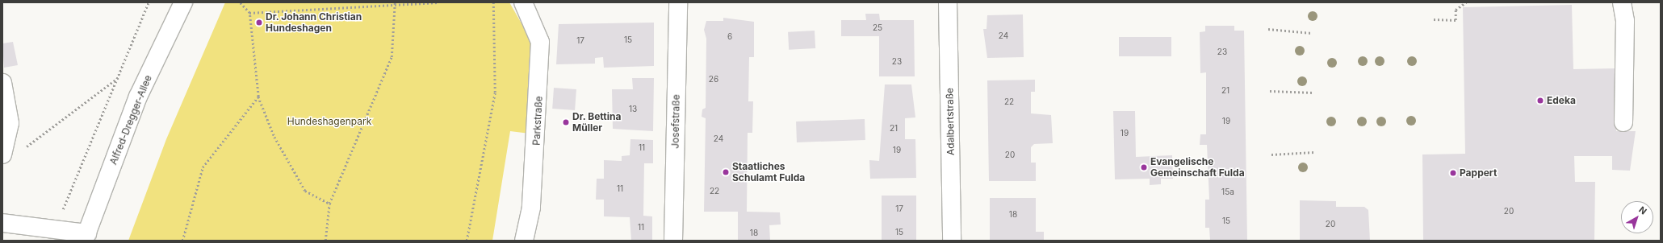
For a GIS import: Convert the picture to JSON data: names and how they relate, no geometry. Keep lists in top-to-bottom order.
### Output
{
  "streets": {
    "street": [
      "Alfred-Dregger-Allee",
      "Parkstraße",
      "Josefstraße",
      "Adalbertstraße"
    ]
  },
  "parks": ["Hundeshagenpark"],
  "places": [
    "Dr. Johann Christian Hundeshagen",
    "Edeka",
    "Dr. Bettina Müller",
    "Evangelische Gemeinschaft Fulda",
    "Staatliches Schulamt Fulda",
    "Pappert"
  ],
  "house_numbers": [
    "25",
    "24",
    "6",
    "15",
    "17",
    "23",
    "23",
    "26",
    "21",
    "22",
    "13",
    "19",
    "21",
    "19",
    "24",
    "11",
    "19",
    "20",
    "11",
    "22",
    "15a",
    "17",
    "20",
    "18",
    "15",
    "20",
    "11",
    "15",
    "18"
  ],
  "north": "top right"
}
